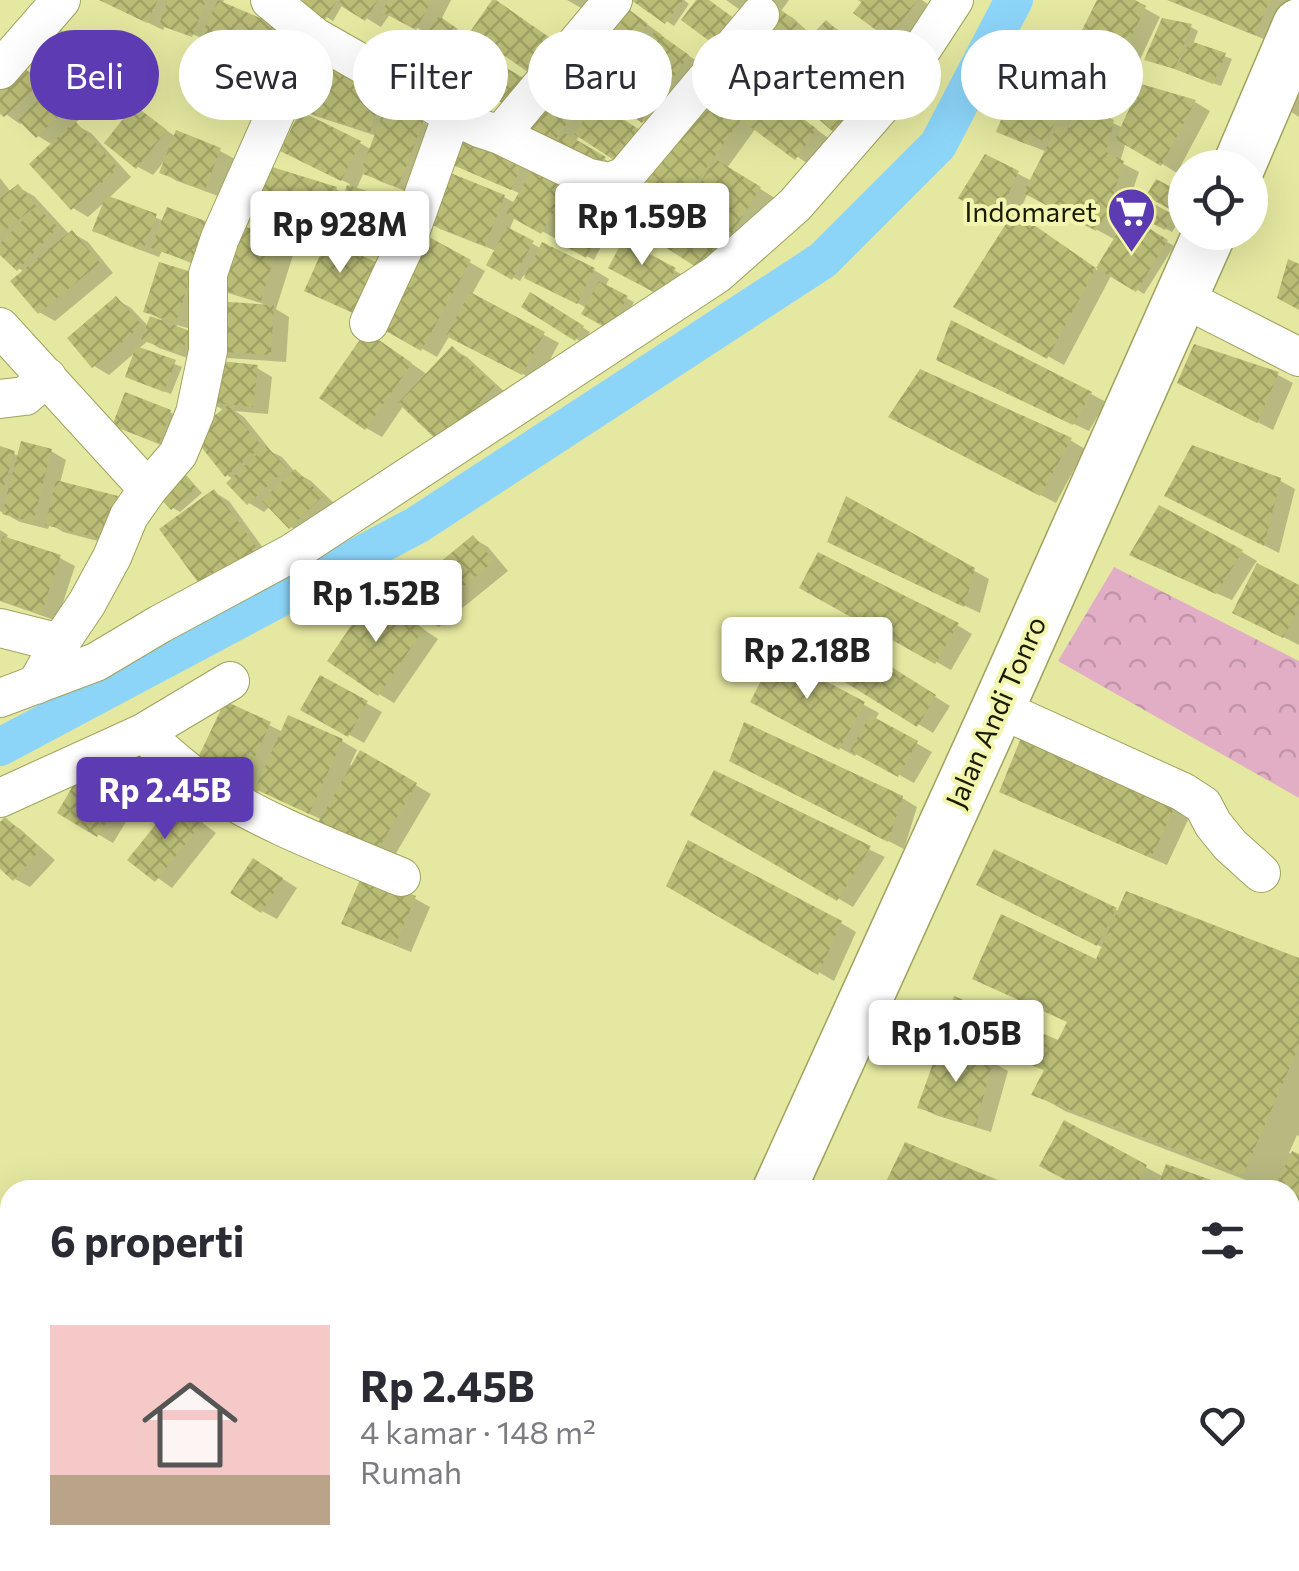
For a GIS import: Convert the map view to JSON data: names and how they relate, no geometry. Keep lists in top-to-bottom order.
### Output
{
  "streets": {
    "street": ["Jalan Andi Tonro"]
  },
  "places": {
    "supermarket": ["Indomaret"]
  },
  "page": {
    "chip": [
      "Beli",
      "Sewa",
      "Filter",
      "Baru",
      "Apartemen",
      "Rumah"
    ],
    "price": [
      "Rp 1.59B",
      "Rp 928M",
      "Rp 1.52B",
      "Rp 2.18B",
      "Rp 2.45B",
      "Rp 1.05B"
    ],
    "heading": "6 properti",
    "list": [
      {
        "name": "Rp 2.45B",
        "note": "4 kamar · 148 m² · Rumah"
      }
    ]
  }
}
